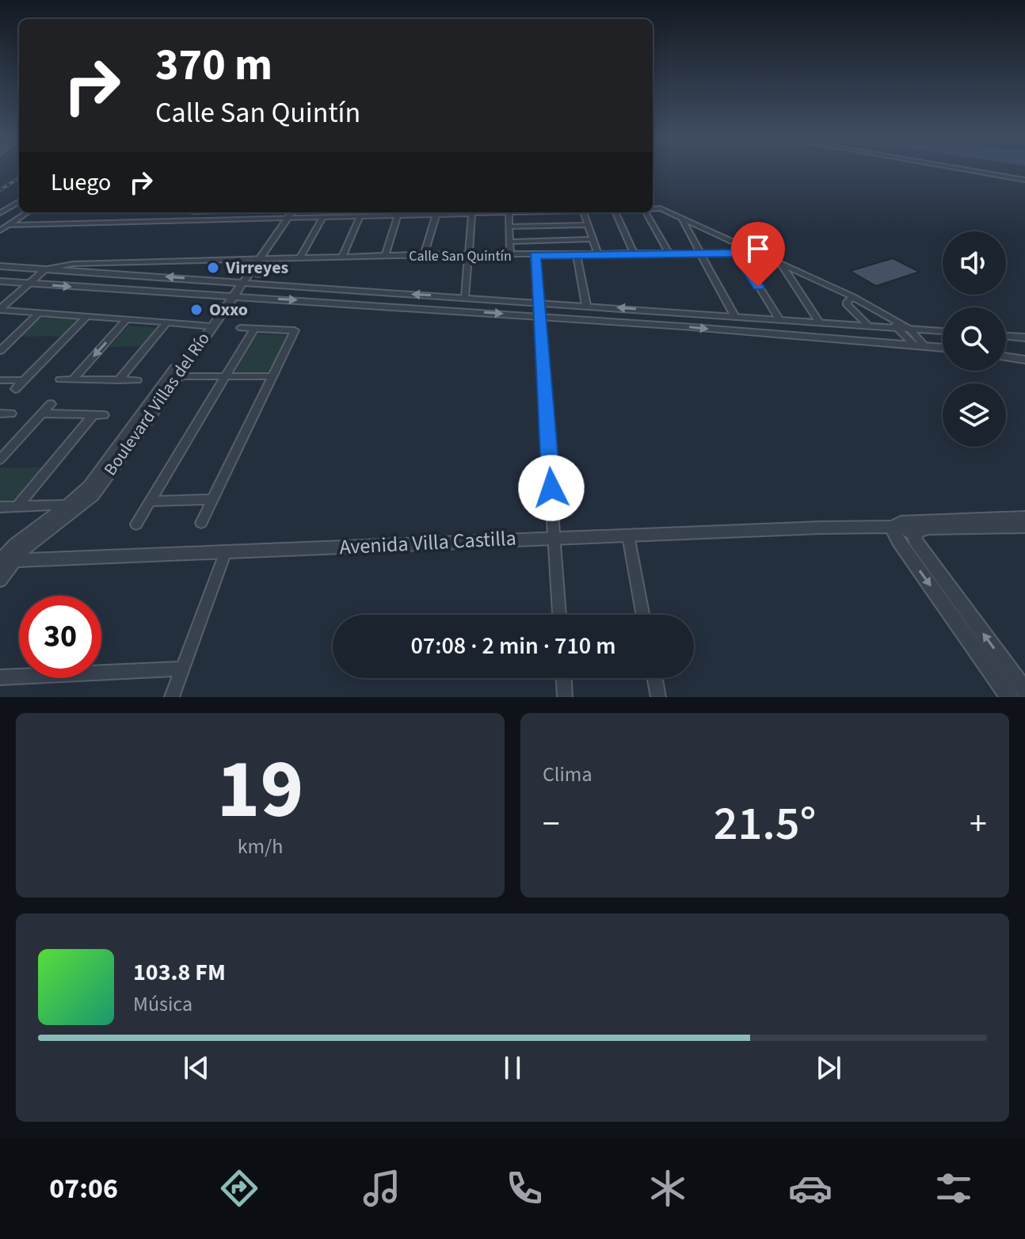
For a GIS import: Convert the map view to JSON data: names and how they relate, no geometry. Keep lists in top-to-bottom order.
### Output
{
  "streets": {
    "street": ["Calle San Quintín", "Boulevard Villas del Río", "Avenida Villa Castilla"]
  },
  "crossings": [
    ["Calle San Quintín", "Boulevard Villas del Río"],
    ["Boulevard Villas del Río", "Avenida Villa Castilla"]
  ],
  "places": ["Virreyes", "Oxxo"],
  "page": {
    "turn": ["370 m", "Calle San Quintín"],
    "then": "Luego",
    "limit": "30",
    "trip": "07:08 · 2 min · 710 m",
    "tile": [
      ["19", "km/h"],
      "Clima"
    ],
    "heat": ["−", "21.5°", "+"],
    "song": ["103.8 FM", "Música"],
    "tabs": "07:06"
  }
}
